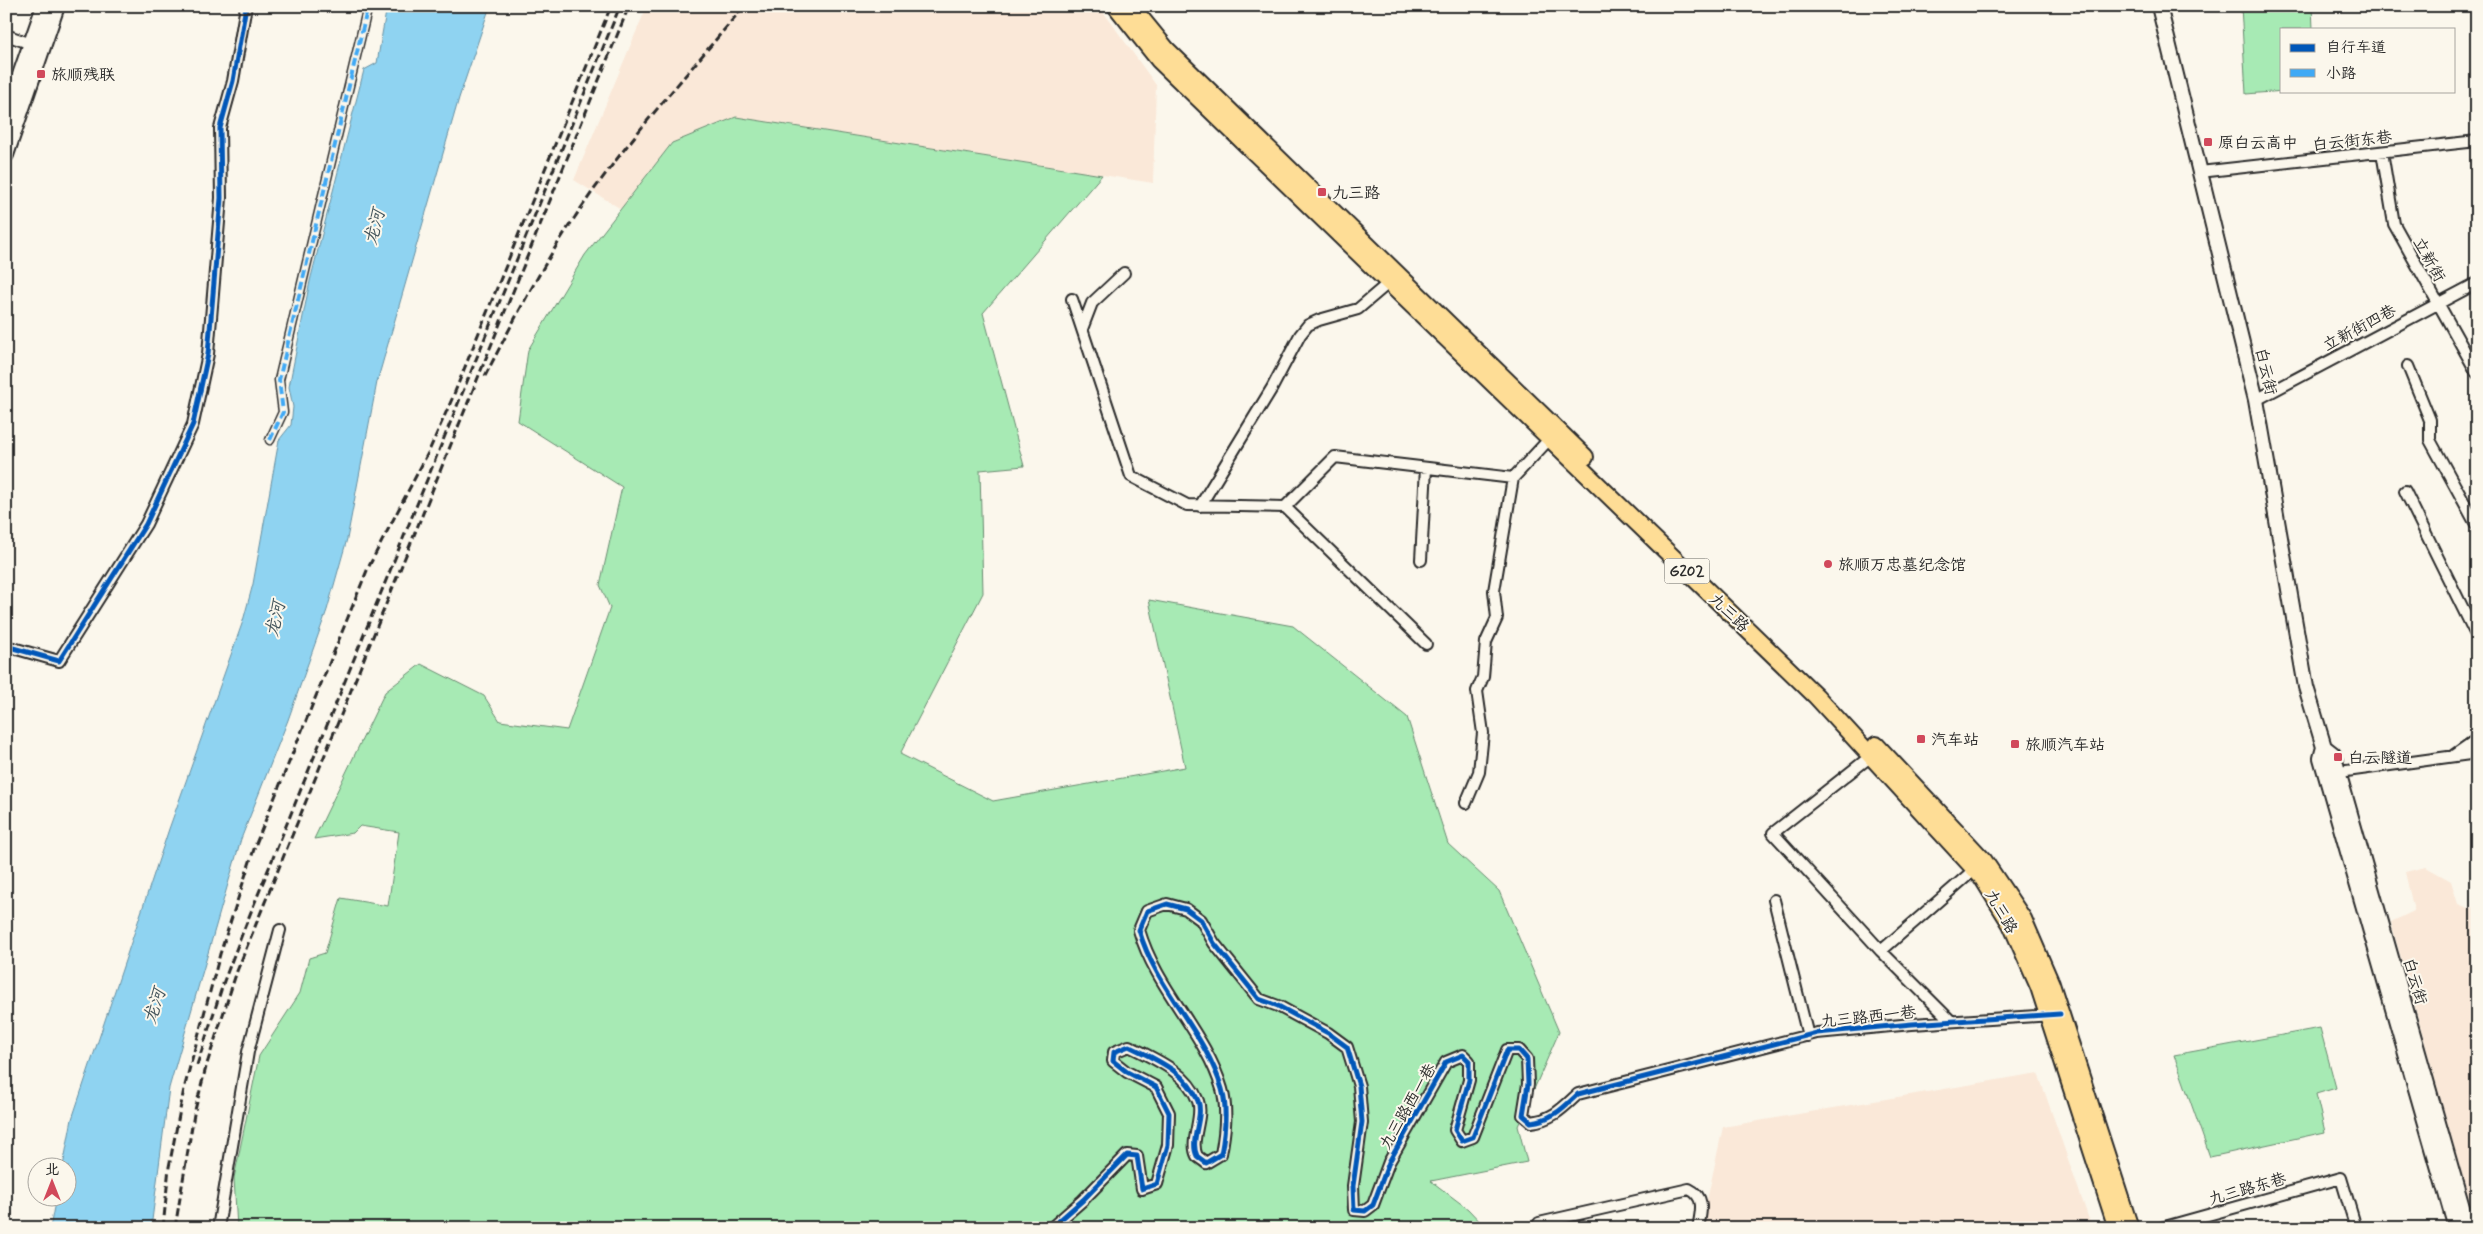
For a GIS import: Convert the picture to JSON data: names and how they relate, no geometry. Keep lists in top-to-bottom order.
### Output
{
  "streets": {
    "highway": ["G202", "九三路"],
    "main road": ["白云街"],
    "street": [
      "白云街东巷",
      "立新街",
      "立新街四巷",
      "九三路西一巷",
      "九三路东巷"
    ]
  },
  "crossings": [
    ["白云街东巷", "立新街"],
    ["白云街东巷", "白云街"],
    ["立新街", "立新街四巷"],
    ["立新街四巷", "白云街"],
    ["九三路", "九三路西一巷"]
  ],
  "water": ["龙河"],
  "places": {
    "transit": [
      "旅顺残联",
      "原白云高中",
      "九三路",
      "汽车站",
      "旅顺汽车站",
      "白云隧道"
    ],
    "other": ["旅顺万忠墓纪念馆"]
  },
  "legend": ["自行车道", "小路"],
  "north": "top"
}
